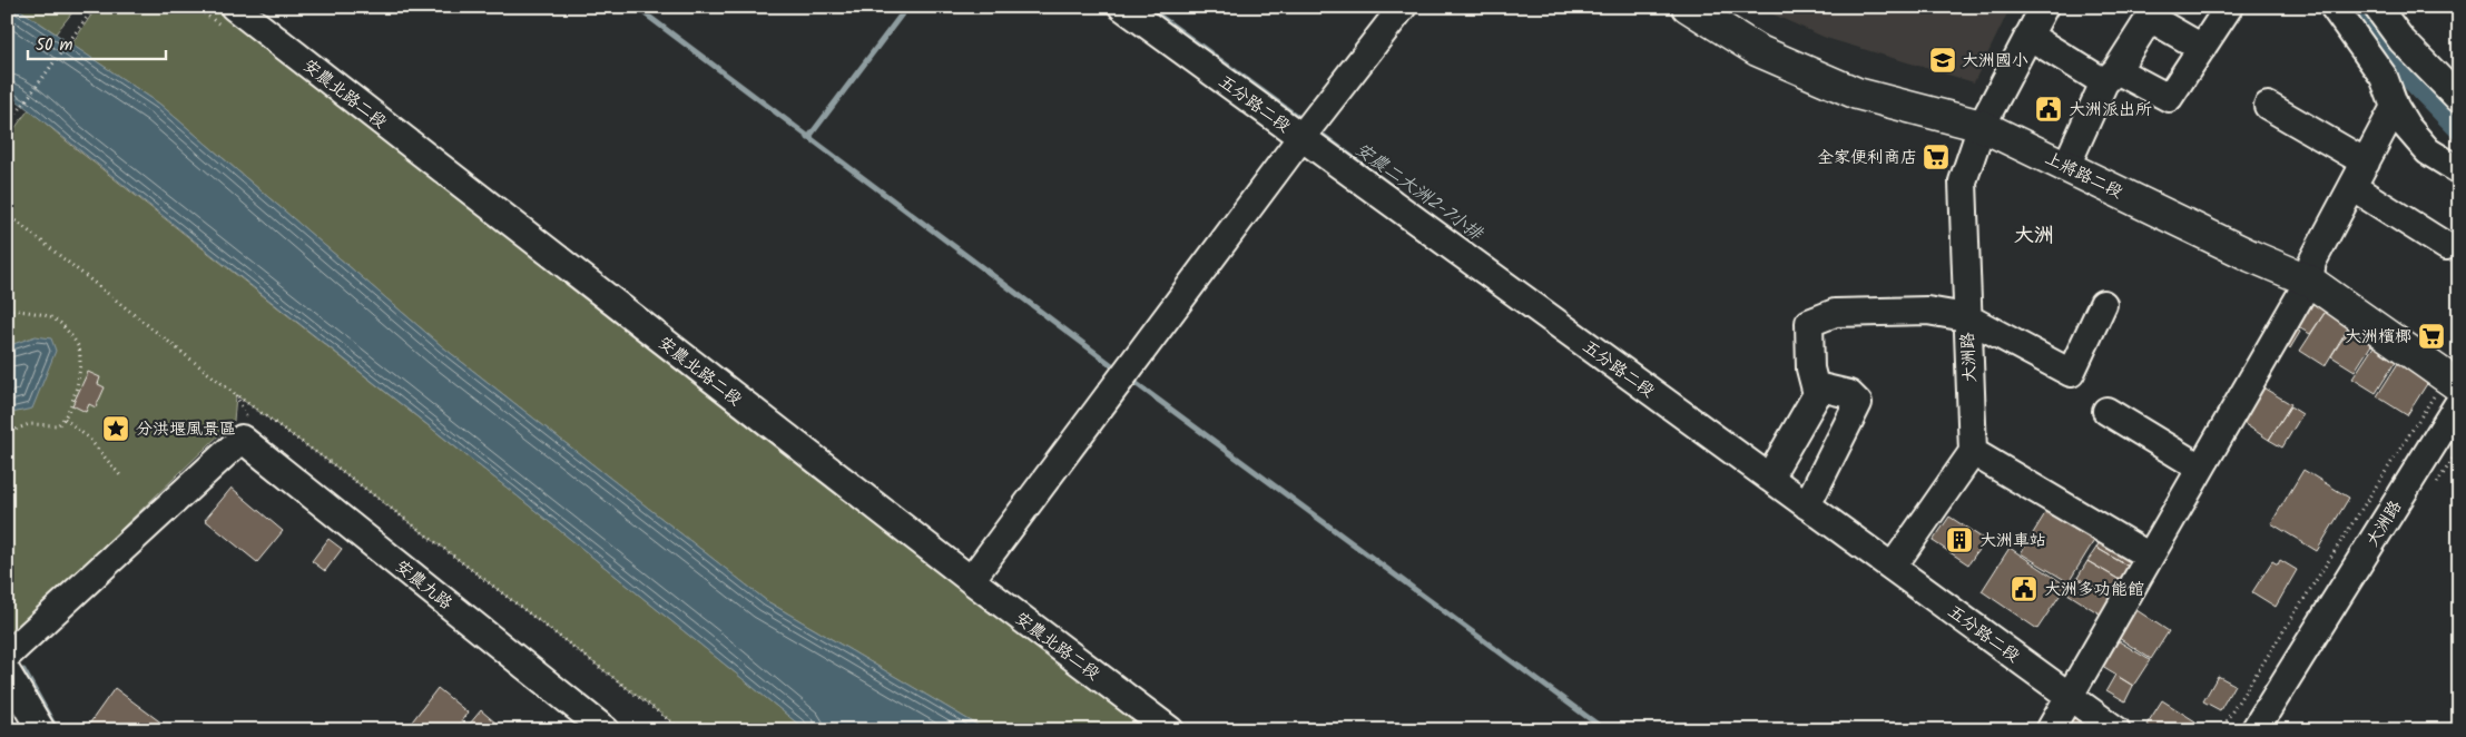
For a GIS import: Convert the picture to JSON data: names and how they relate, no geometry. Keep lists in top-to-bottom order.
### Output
{
  "streets": {
    "main road": ["上將路二段"],
    "street": [
      "安農北路二段",
      "五分路二段",
      "大洲路",
      "安農九路"
    ]
  },
  "crossings": [
    ["上將路二段", "大洲路"]
  ],
  "districts": ["大洲"],
  "water": ["安農二大洲2-7小排"],
  "places": {
    "school or university": ["大洲國小"],
    "public building": ["大洲派出所", "大洲多功能館"],
    "supermarket": ["全家便利商店", "大洲檳榔"],
    "place": ["分洪堰風景區"],
    "building": ["大洲車站"]
  },
  "scale_bar": "50 m"
}
